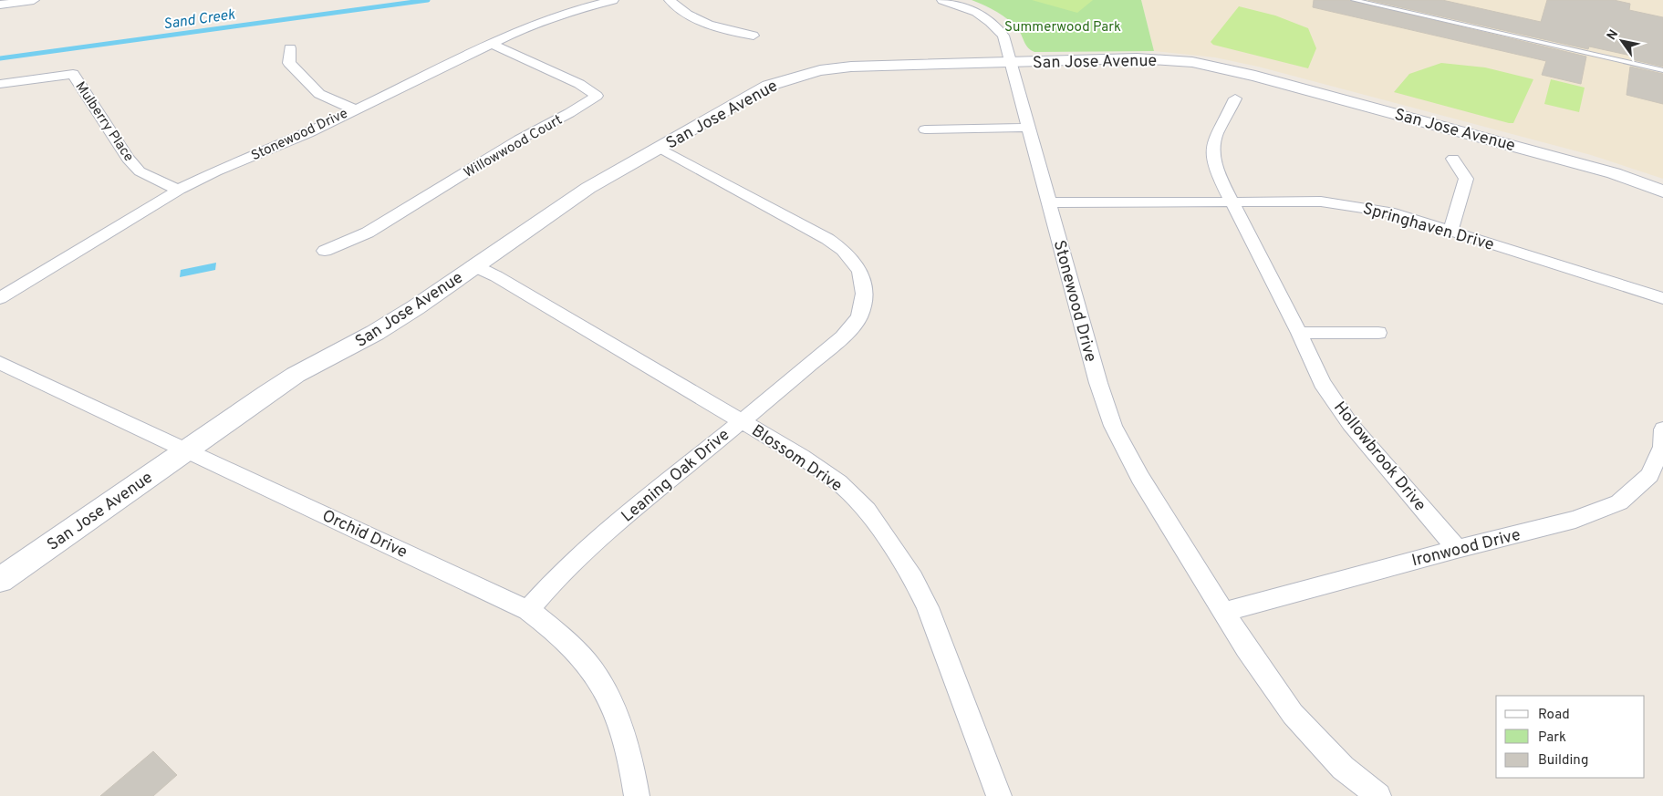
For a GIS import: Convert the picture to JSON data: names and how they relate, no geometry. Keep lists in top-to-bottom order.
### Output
{
  "streets": {
    "street": [
      "San Jose Avenue",
      "Mulberry Place",
      "Stonewood Drive",
      "Willowwood Court",
      "Springhaven Drive",
      "Hollowbrook Drive",
      "Blossom Drive",
      "Leaning Oak Drive",
      "Orchid Drive",
      "Ironwood Drive"
    ]
  },
  "crossings": [
    ["San Jose Avenue", "Stonewood Drive"],
    ["San Jose Avenue", "Blossom Drive"],
    ["San Jose Avenue", "Leaning Oak Drive"],
    ["San Jose Avenue", "Orchid Drive"],
    ["Mulberry Place", "Stonewood Drive"],
    ["Stonewood Drive", "Willowwood Court"],
    ["Stonewood Drive", "Springhaven Drive"],
    ["Stonewood Drive", "Ironwood Drive"],
    ["Springhaven Drive", "Hollowbrook Drive"],
    ["Hollowbrook Drive", "Ironwood Drive"],
    ["Blossom Drive", "Leaning Oak Drive"],
    ["Leaning Oak Drive", "Orchid Drive"]
  ],
  "water": ["Sand Creek"],
  "parks": ["Summerwood Park"],
  "legend": ["Road", "Park", "Building"],
  "north": "top left"
}
